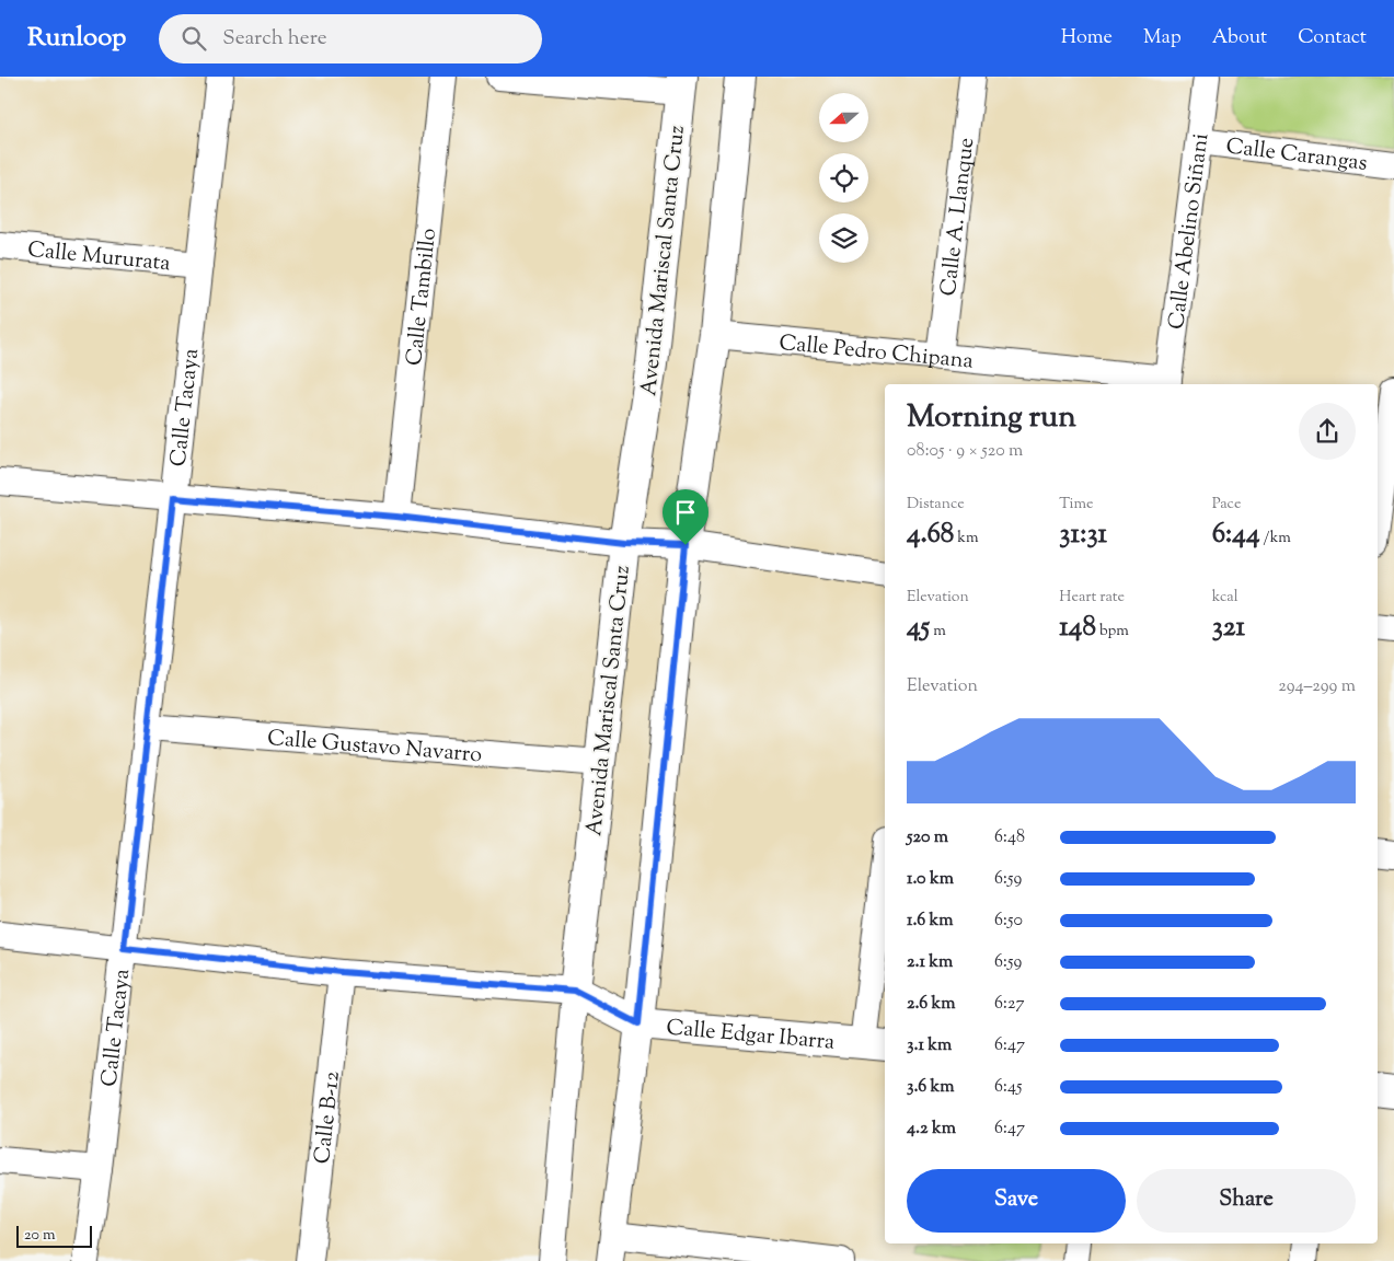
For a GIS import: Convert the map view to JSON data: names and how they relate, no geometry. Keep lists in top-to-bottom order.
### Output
{
  "streets": {
    "main road": ["Avenida Mariscal Santa Cruz", "Calle Edgar Ibarra"],
    "street": [
      "Calle Carangas",
      "Calle A. Llanque",
      "Calle Abelino Siñani",
      "Calle Mururata",
      "Calle Tambillo",
      "Calle Pedro Chipana",
      "Calle Tacaya",
      "Calle Gustavo Navarro",
      "Calle B-12"
    ]
  },
  "crossings": [
    ["Calle Carangas", "Calle Abelino Siñani"],
    ["Calle A. Llanque", "Calle Pedro Chipana"],
    ["Calle Abelino Siñani", "Calle Pedro Chipana"],
    ["Calle Mururata", "Calle Tacaya"],
    ["Avenida Mariscal Santa Cruz", "Calle Gustavo Navarro"],
    ["Avenida Mariscal Santa Cruz", "Calle Edgar Ibarra"],
    ["Calle Tacaya", "Calle Gustavo Navarro"],
    ["Calle Tacaya", "Calle Edgar Ibarra"],
    ["Calle Edgar Ibarra", "Calle B-12"]
  ],
  "scale_bar": "20 m",
  "north": "left",
  "page": {
    "header": "Runloop",
    "search": "Search here",
    "nav": [
      "Home",
      "Map",
      "About",
      "Contact"
    ],
    "heading": ["Morning run", "08:05 · 9 × 520 m"],
    "stats": [
      ["Distance", "4.68 km"],
      ["Time", "31:31"],
      ["Pace", "6:44 /km"],
      ["Elevation", "45 m"],
      ["Heart rate", "148 bpm"],
      ["kcal", "321"]
    ],
    "chart": ["Elevation", "294–299 m"],
    "list": [
      {
        "name": "520 m",
        "note": "6:48"
      },
      {
        "name": "1.0 km",
        "note": "6:59"
      },
      {
        "name": "1.6 km",
        "note": "6:50"
      },
      {
        "name": "2.1 km",
        "note": "6:59"
      },
      {
        "name": "2.6 km",
        "note": "6:27"
      },
      {
        "name": "3.1 km",
        "note": "6:47"
      },
      {
        "name": "3.6 km",
        "note": "6:45"
      },
      {
        "name": "4.2 km",
        "note": "6:47"
      }
    ],
    "buttons": ["Save", "Share"],
    "scale": "20 m"
  }
}
